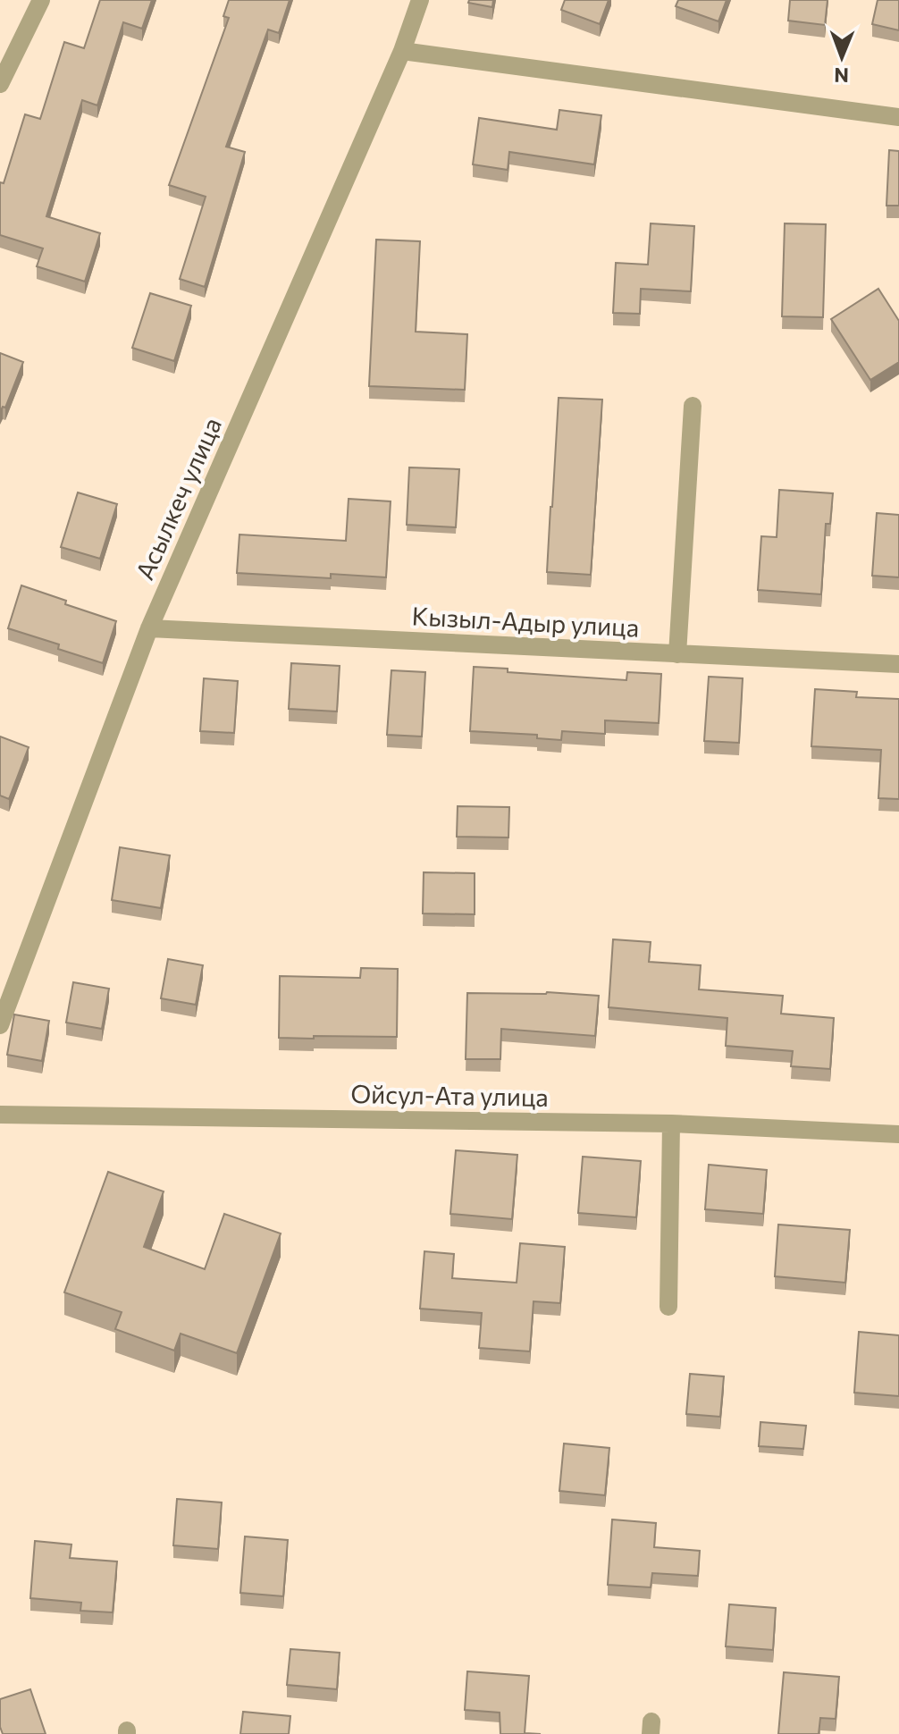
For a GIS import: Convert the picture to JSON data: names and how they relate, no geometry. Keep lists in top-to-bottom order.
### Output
{
  "streets": {
    "street": ["Асылкеч улица", "Кызыл-Адыр улица", "Ойсул-Ата улица"]
  },
  "crossings": [
    ["Асылкеч улица", "Кызыл-Адыр улица"]
  ],
  "north": "bottom"
}
